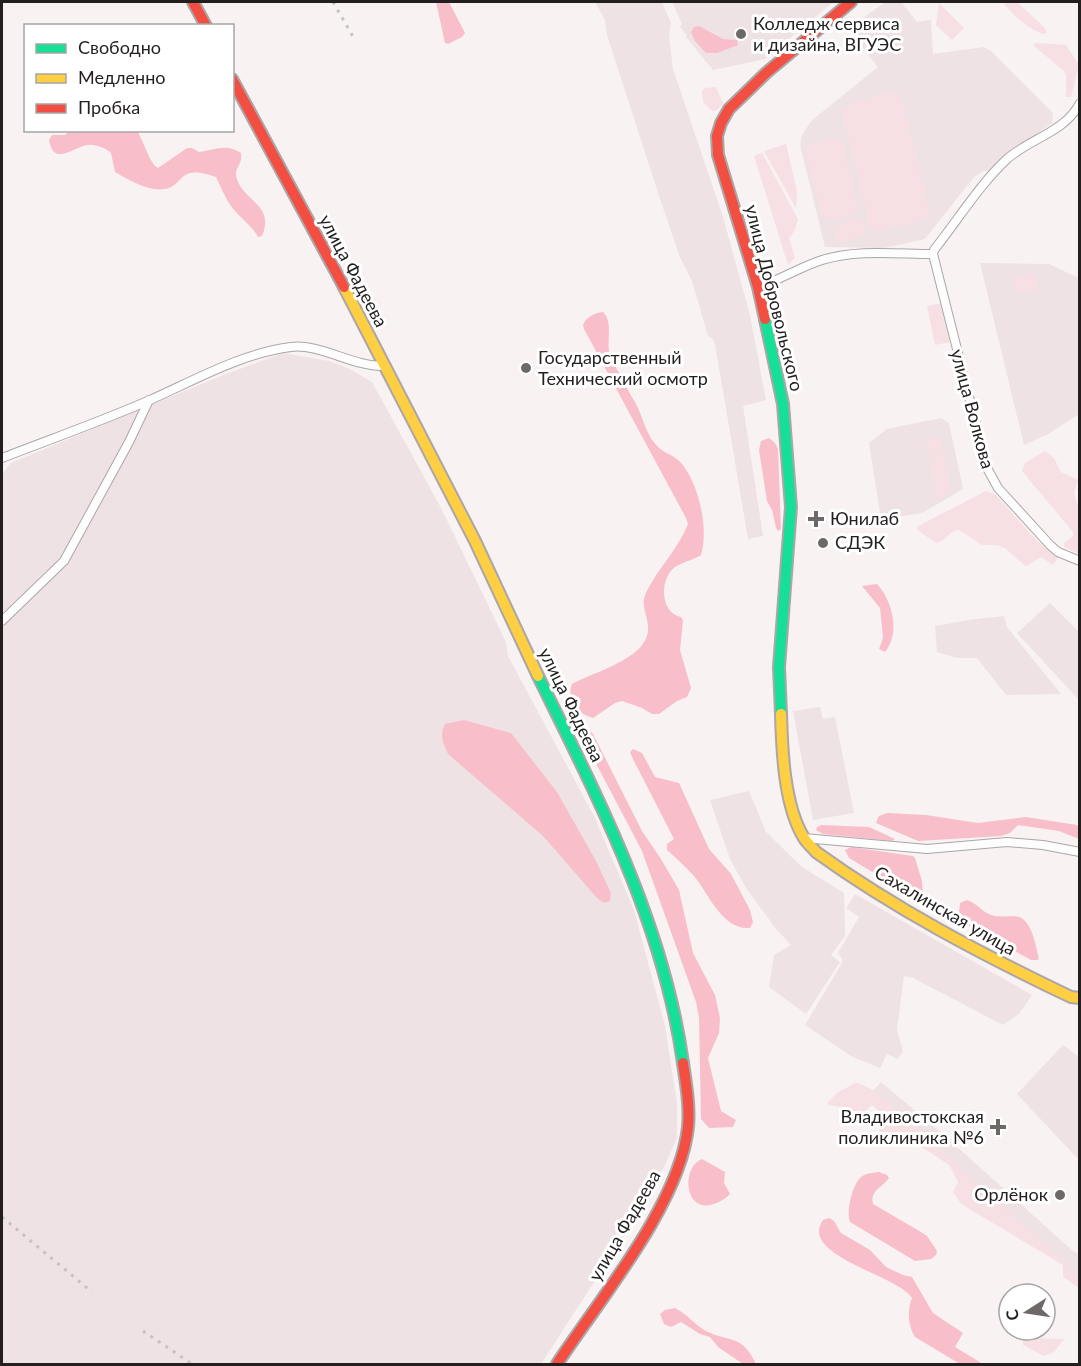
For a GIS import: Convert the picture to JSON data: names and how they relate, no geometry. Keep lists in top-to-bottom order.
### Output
{
  "streets": {
    "main road": ["улица Фадеева", "улица Добровольского", "Сахалинская улица"],
    "street": ["улица Волкова"]
  },
  "crossings": [
    ["улица Добровольского", "Сахалинская улица"]
  ],
  "places": {
    "other": [
      "Колледж сервиса и дизайна, ВГУЭС",
      "Государственный Технический осмотр",
      "СДЭК",
      "Орлёнок"
    ],
    "health": ["Юнилаб", "Владивостокская поликлиника №6"]
  },
  "legend": ["Свободно", "Медленно", "Пробка"],
  "north": "left"
}
